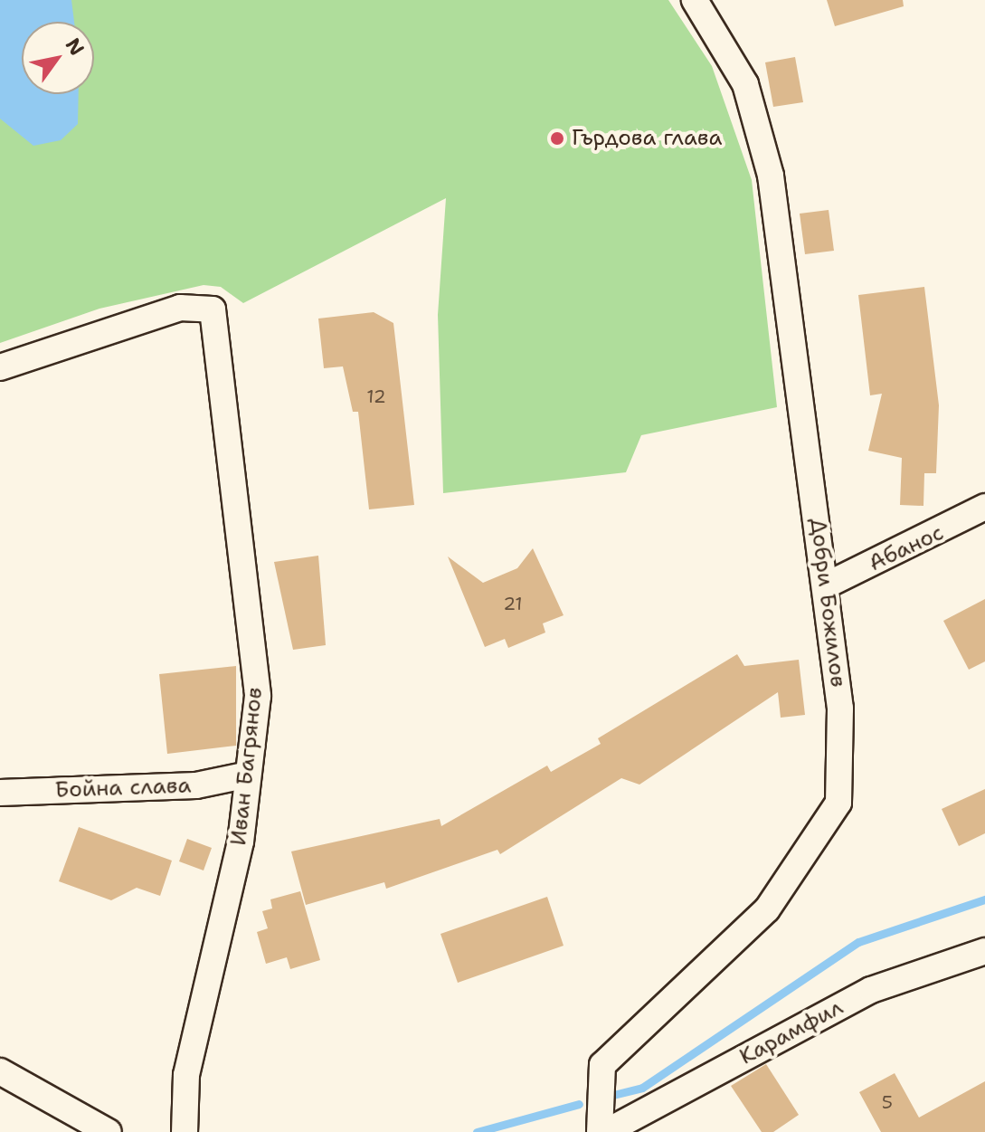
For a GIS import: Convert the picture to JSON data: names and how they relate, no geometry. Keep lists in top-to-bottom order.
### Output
{
  "streets": {
    "street": [
      "Абанос",
      "Добри Божилов",
      "Иван Багрянов",
      "Бойна слава",
      "Карамфил"
    ]
  },
  "crossings": [
    ["Абанос", "Добри Божилов"],
    ["Иван Багрянов", "Бойна слава"]
  ],
  "places": ["Гърдова глава"],
  "house_numbers": ["12", "21", "5"],
  "north": "top right"
}
